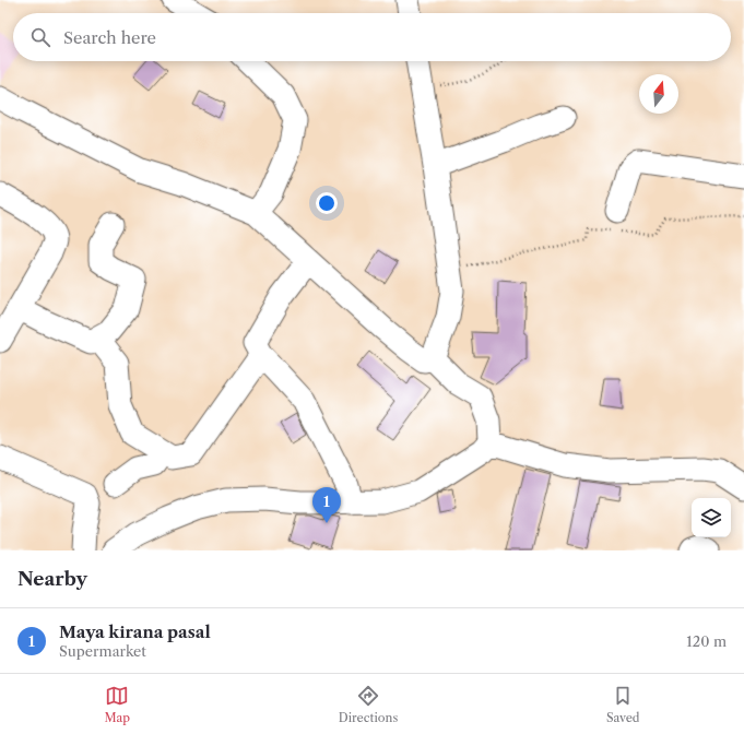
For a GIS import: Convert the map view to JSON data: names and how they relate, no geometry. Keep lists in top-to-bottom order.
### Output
{
  "north": "top",
  "page": {
    "search": "Search here",
    "pins": "1",
    "heading": "Nearby",
    "list": [
      {
        "mark": "1",
        "name": "Maya kirana pasal",
        "note": "Supermarket",
        "value": "120 m"
      }
    ],
    "nav": ["Map", "Directions", "Saved"]
  }
}
